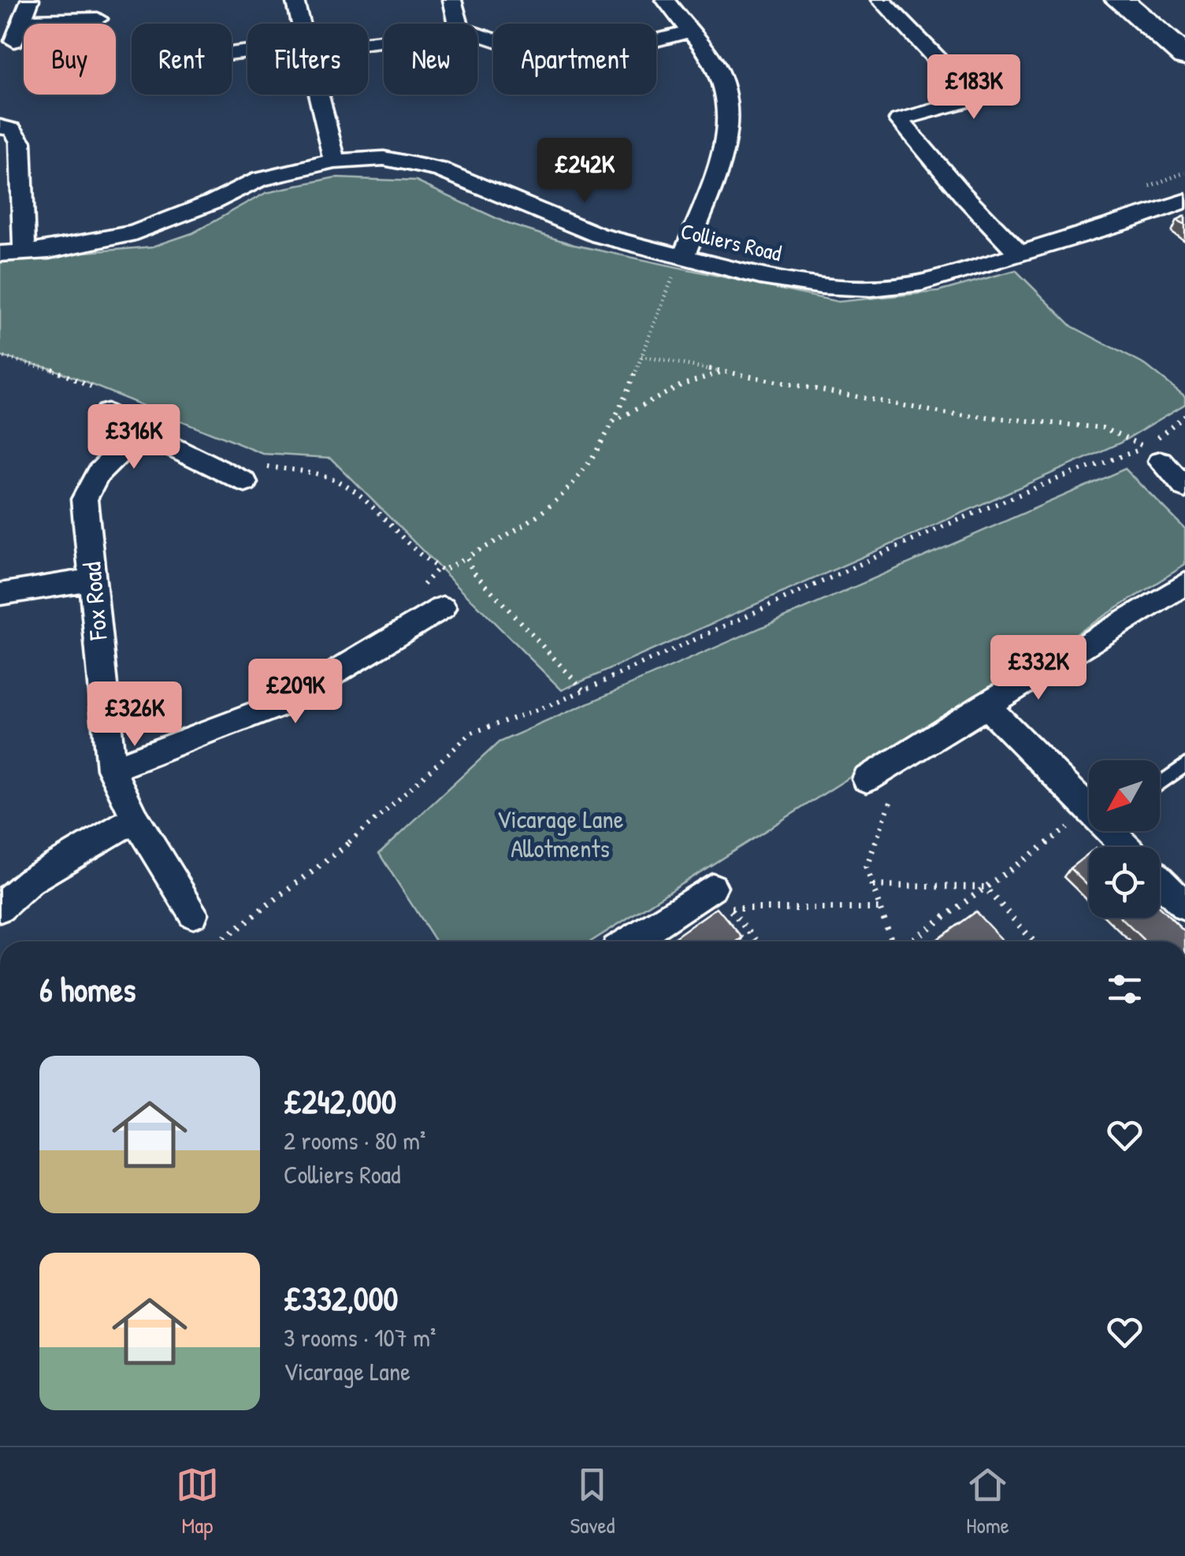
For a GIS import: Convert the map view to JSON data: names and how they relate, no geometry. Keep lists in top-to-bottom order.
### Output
{
  "streets": {
    "street": ["Colliers Road", "Fox Road"]
  },
  "parks": ["Vicarage Lane Allotments"],
  "north": "bottom left",
  "page": {
    "chip": [
      "Buy",
      "Rent",
      "Filters",
      "New",
      "Apartment"
    ],
    "price": [
      "£183K",
      "£242K",
      "£316K",
      "£332K",
      "£209K",
      "£326K"
    ],
    "heading": "6 homes",
    "list": [
      {
        "name": "£242,000",
        "note": "2 rooms · 80 m² · Colliers Road"
      },
      {
        "name": "£332,000",
        "note": "3 rooms · 107 m² · Vicarage Lane"
      }
    ],
    "tabs": ["Map", "Saved", "Home"]
  }
}
